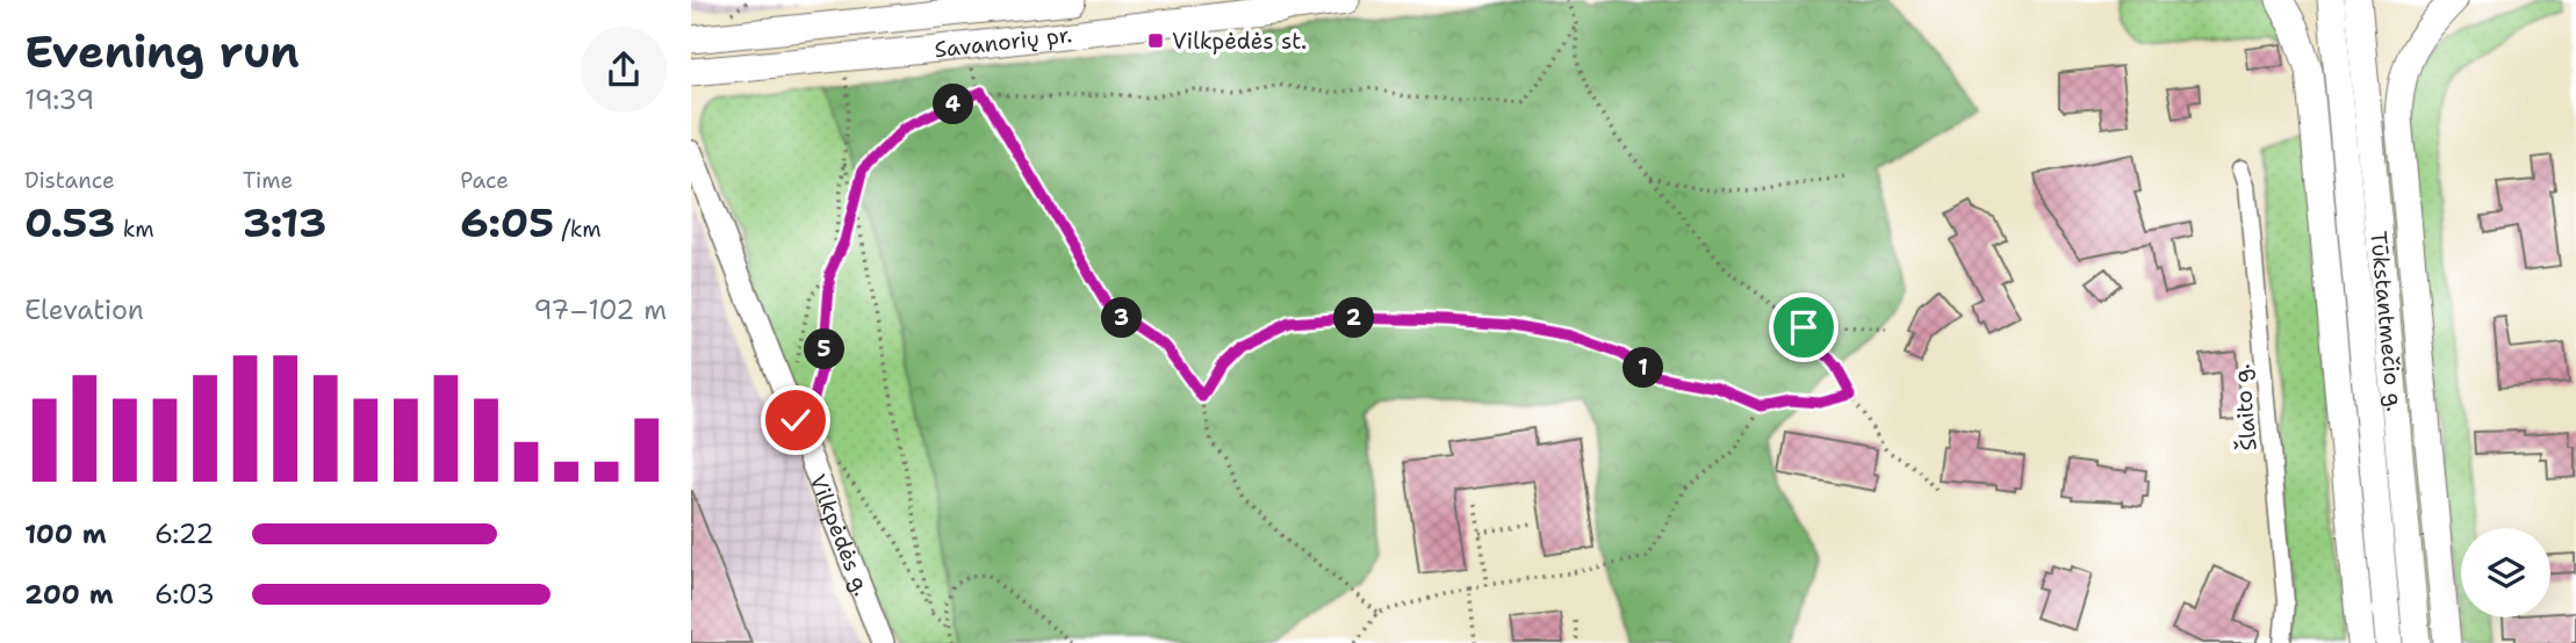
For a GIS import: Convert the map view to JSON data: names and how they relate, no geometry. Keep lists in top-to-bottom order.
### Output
{
  "streets": {
    "highway": ["Savanorių pr.", "Tūkstantmečio g."],
    "main road": ["Vilkpėdės g."],
    "street": ["Šlaito g."]
  },
  "places": {
    "transit": ["Vilkpėdės st."]
  },
  "page": {
    "heading": ["Evening run", "19:39"],
    "pins": [
      "4",
      "2",
      "3",
      "5",
      "1"
    ],
    "stats": [
      ["Distance", "0.53 km"],
      ["Time", "3:13"],
      ["Pace", "6:05 /km"]
    ],
    "chart": ["Elevation", "97–102 m"],
    "list": [
      {
        "name": "100 m",
        "note": "6:22"
      },
      {
        "name": "200 m",
        "note": "6:03"
      }
    ]
  }
}
